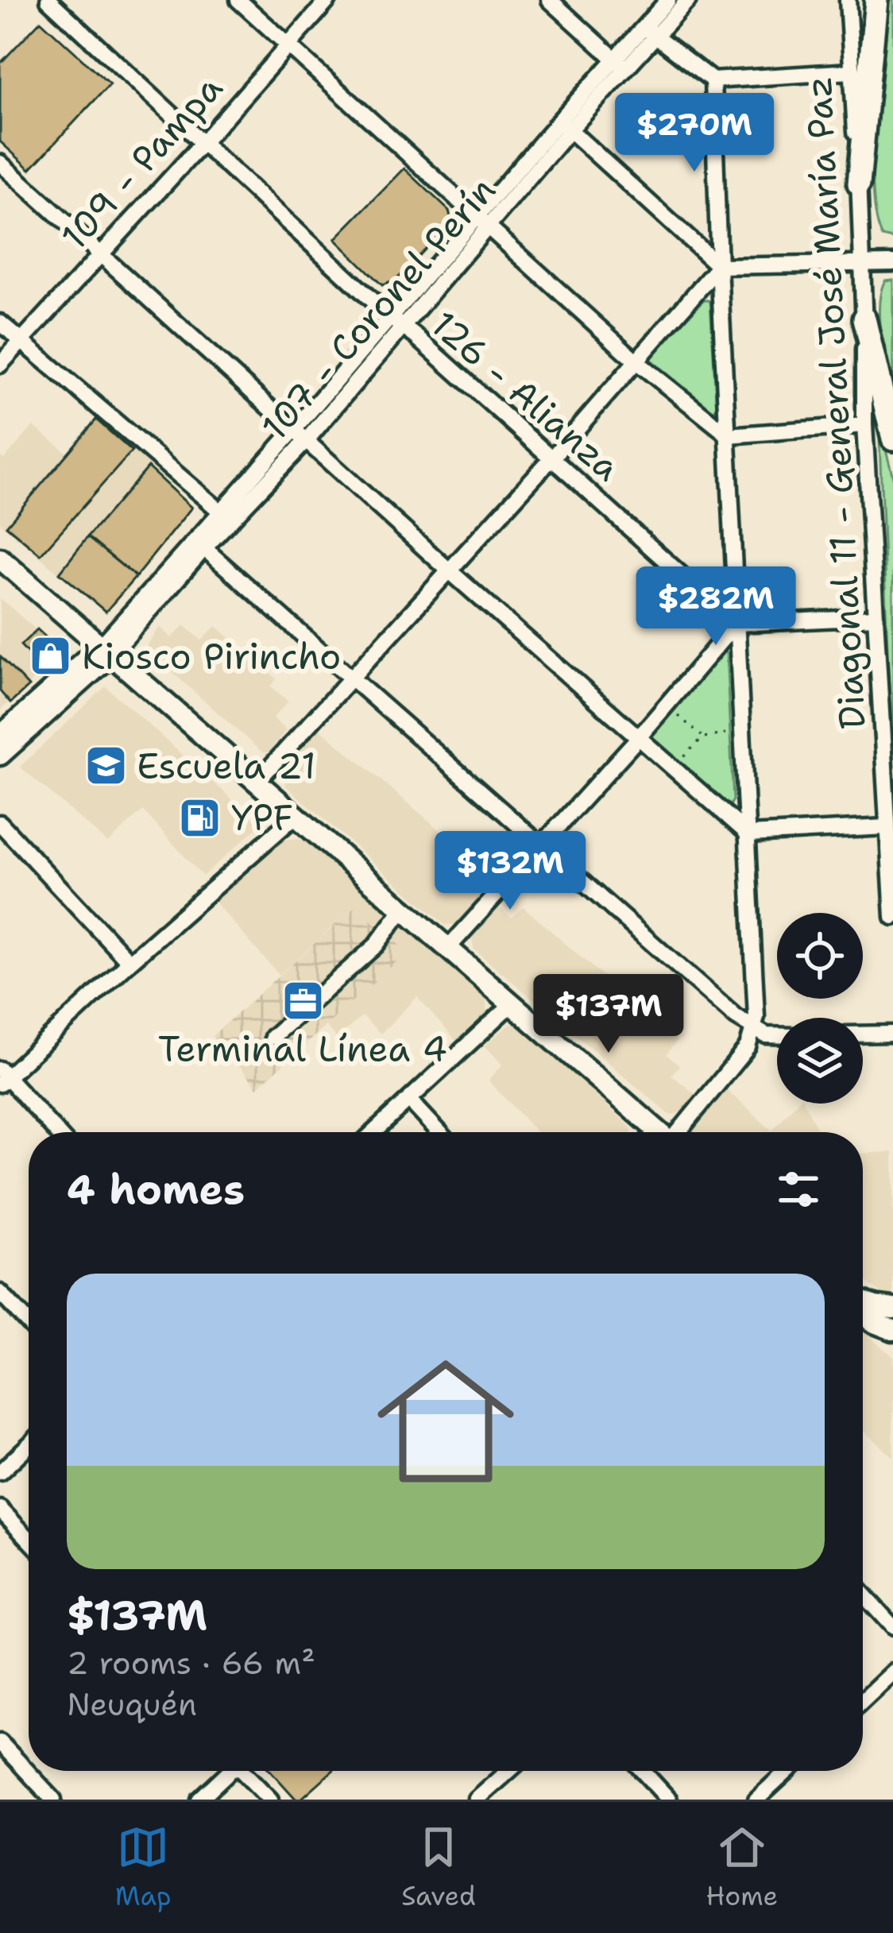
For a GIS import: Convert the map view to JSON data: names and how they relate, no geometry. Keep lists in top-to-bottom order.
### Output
{
  "streets": {
    "street": [
      "109 - Pampa",
      "107 - Coronel Perín",
      "126 - Alianza",
      "Diagonal 11 - General José María Paz"
    ]
  },
  "crossings": [
    ["109 - Pampa", "126 - Alianza"],
    ["107 - Coronel Perín", "126 - Alianza"]
  ],
  "places": {
    "shop": ["Kiosco Pirincho"],
    "school or university": ["Escuela 21"],
    "fuel station": ["YPF"],
    "office": ["Terminal Línea 4"]
  },
  "page": {
    "price": [
      "$270M",
      "$282M",
      "$132M",
      "$137M"
    ],
    "heading": "4 homes",
    "list": [
      {
        "name": "$137M",
        "note": "2 rooms · 66 m² · Neuquén"
      }
    ],
    "tabs": ["Map", "Saved", "Home"]
  }
}
